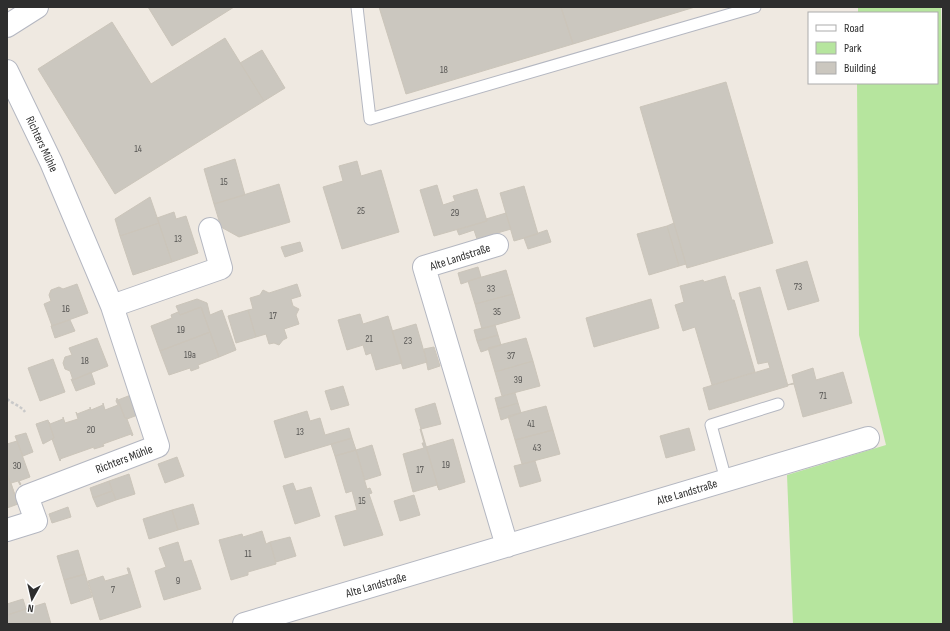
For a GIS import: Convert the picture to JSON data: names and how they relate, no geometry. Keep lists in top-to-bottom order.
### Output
{
  "streets": {
    "street": ["Richters Mühle", "Alte Landstraße"]
  },
  "house_numbers": [
    "18",
    "14",
    "15",
    "25",
    "29",
    "13",
    "73",
    "33",
    "16",
    "35",
    "17",
    "19",
    "21",
    "23",
    "19a",
    "37",
    "18",
    "39",
    "71",
    "41",
    "20",
    "13",
    "43",
    "19",
    "30",
    "17",
    "15",
    "11",
    "9",
    "7"
  ],
  "legend": ["Road", "Park", "Building"],
  "north": "bottom"
}
